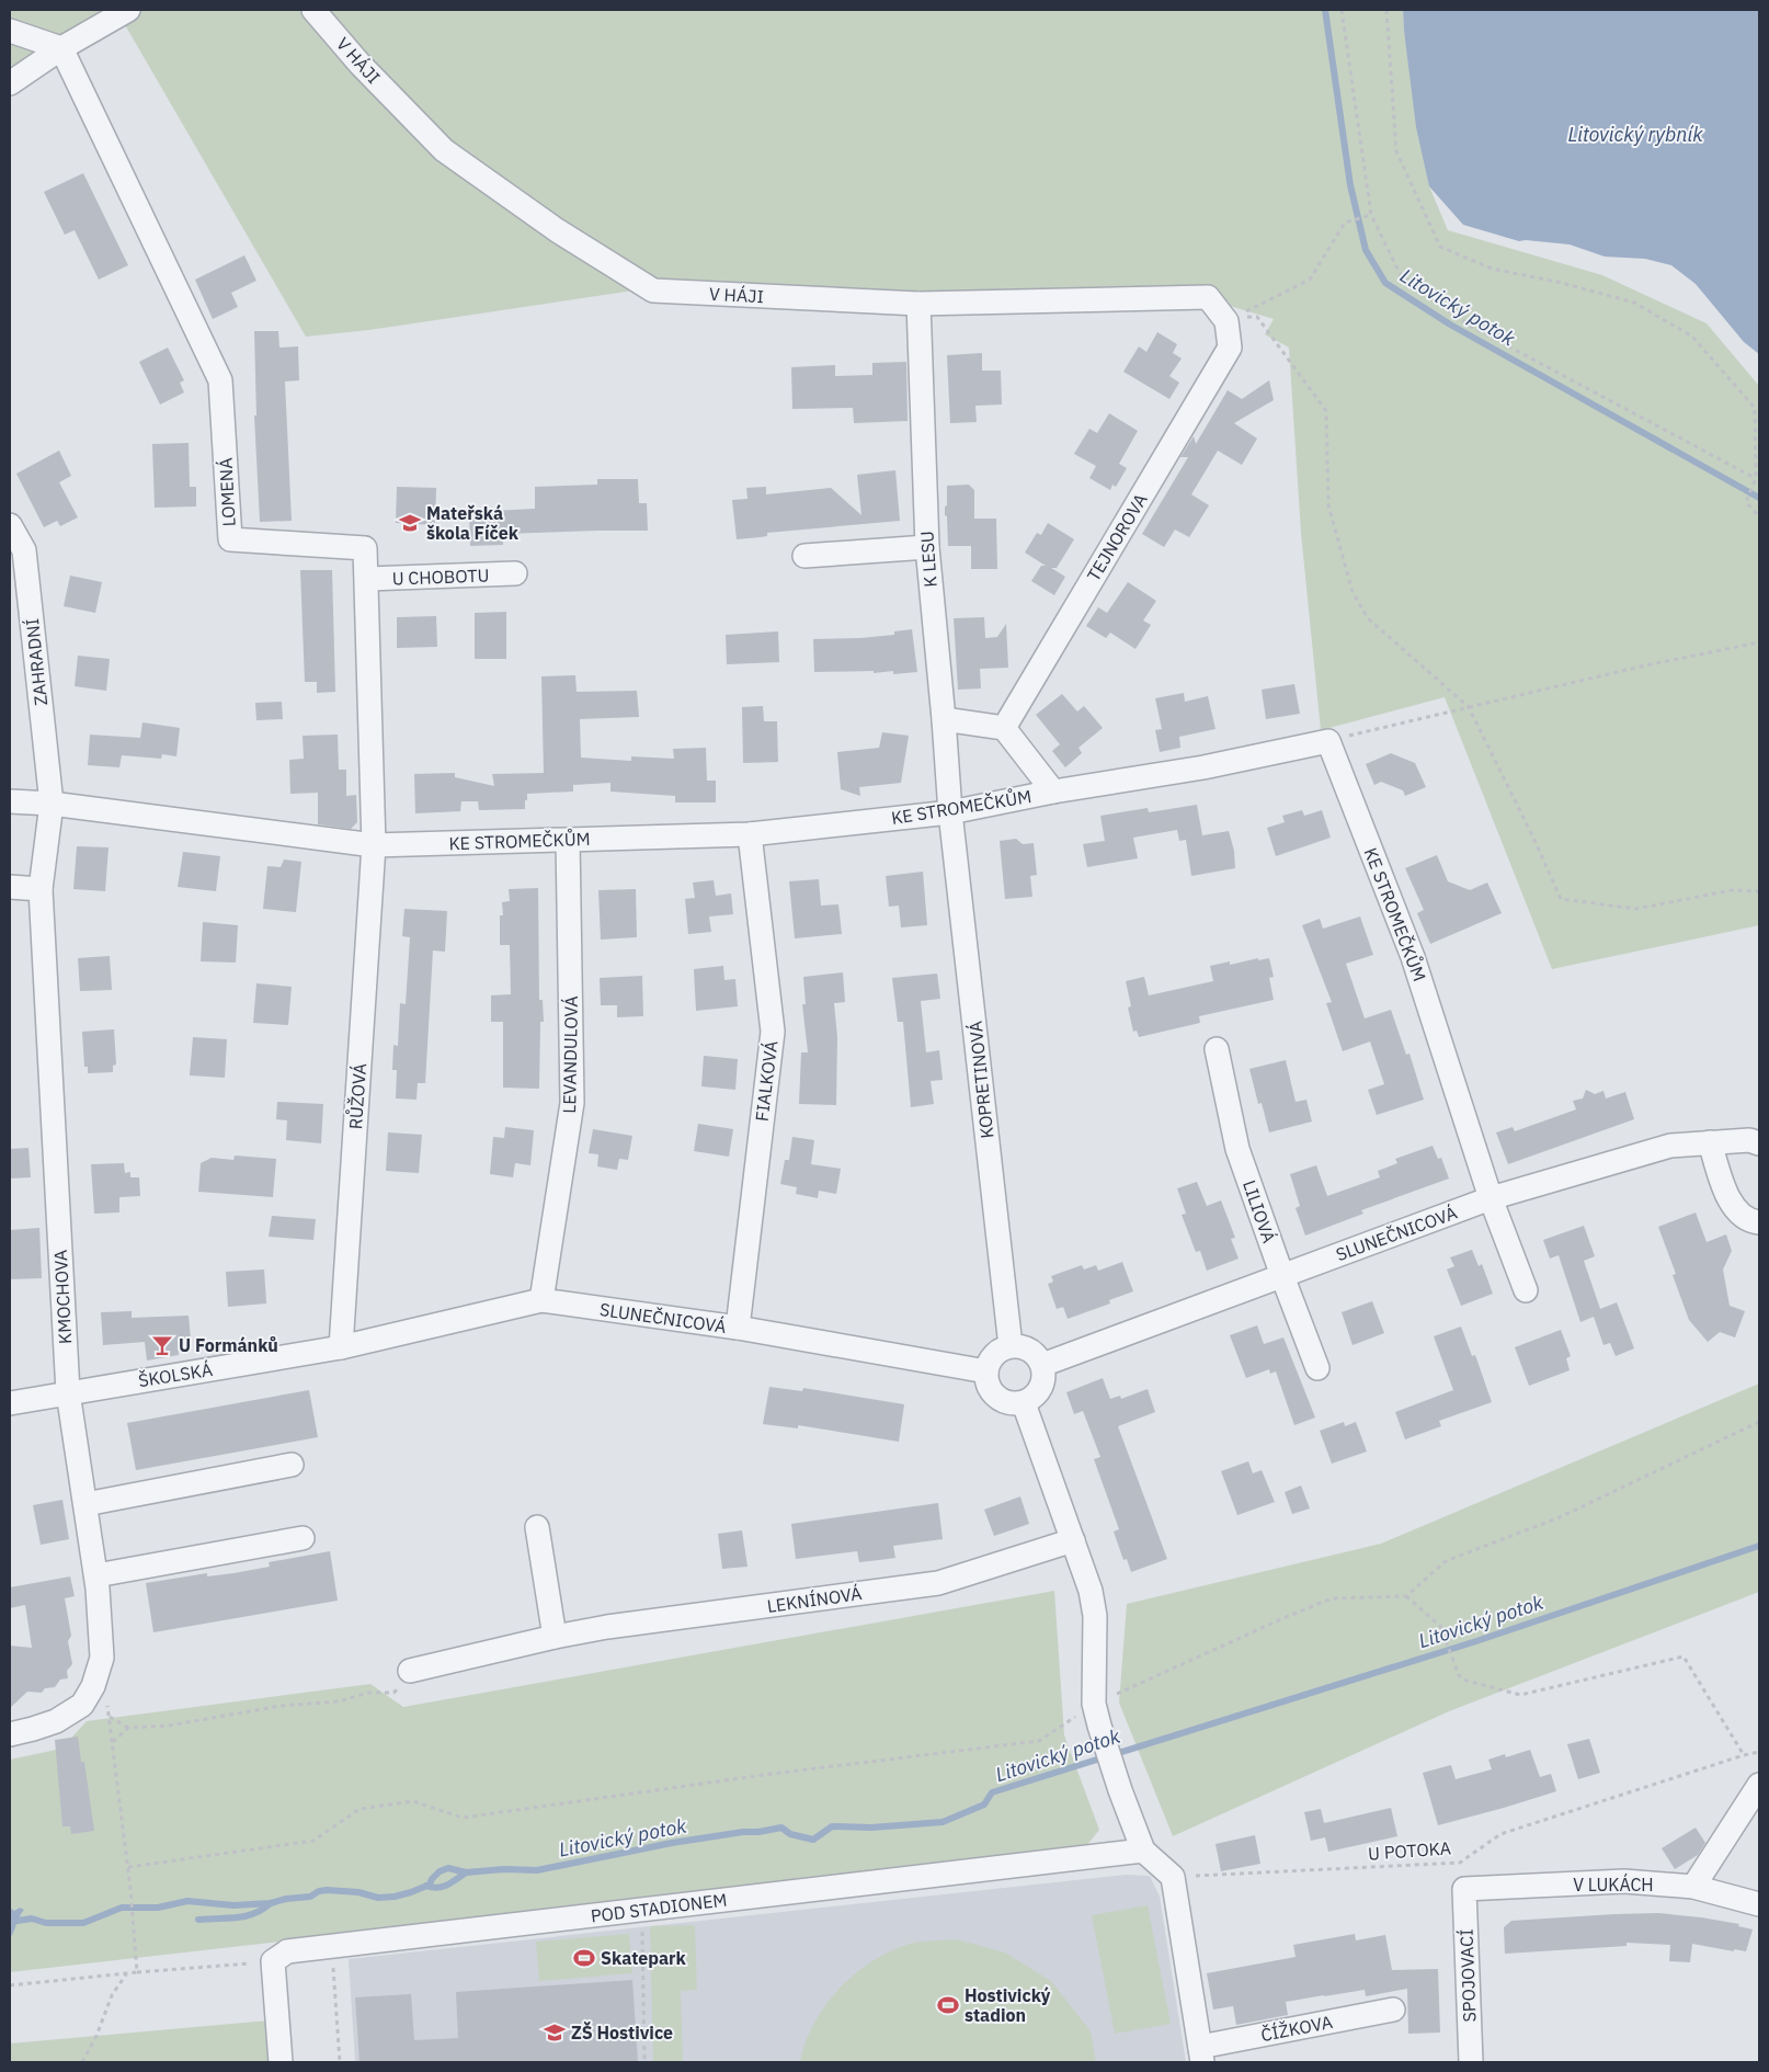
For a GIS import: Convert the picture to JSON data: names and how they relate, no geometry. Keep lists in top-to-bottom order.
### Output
{
  "streets": {
    "street": [
      "V HÁJI",
      "LOMENÁ",
      "TEJNOROVA",
      "K LESU",
      "U CHOBOTU",
      "ZAHRADNÍ",
      "KE STROMEČKŮM",
      "LEVANDULOVÁ",
      "KOPRETINOVÁ",
      "FIALKOVÁ",
      "RŮŽOVÁ",
      "LILIOVÁ",
      "SLUNEČNICOVÁ",
      "KMOCHOVA",
      "ŠKOLSKÁ",
      "LEKNÍNOVÁ",
      "V LUKÁCH",
      "POD STADIONEM",
      "SPOJOVACÍ",
      "ČÍŽKOVA"
    ],
    "path": ["U POTOKA"]
  },
  "crossings": [
    ["V HÁJI", "TEJNOROVA"],
    ["V HÁJI", "K LESU"],
    ["LOMENÁ", "U CHOBOTU"],
    ["LOMENÁ", "KE STROMEČKŮM"],
    ["LOMENÁ", "RŮŽOVÁ"],
    ["K LESU", "KE STROMEČKŮM"],
    ["K LESU", "KOPRETINOVÁ"],
    ["ZAHRADNÍ", "KE STROMEČKŮM"],
    ["ZAHRADNÍ", "KMOCHOVA"],
    ["KE STROMEČKŮM", "LEVANDULOVÁ"],
    ["KE STROMEČKŮM", "KOPRETINOVÁ"],
    ["KE STROMEČKŮM", "FIALKOVÁ"],
    ["KE STROMEČKŮM", "RŮŽOVÁ"],
    ["KE STROMEČKŮM", "SLUNEČNICOVÁ"],
    ["KE STROMEČKŮM", "KMOCHOVA"],
    ["LEVANDULOVÁ", "SLUNEČNICOVÁ"],
    ["KOPRETINOVÁ", "SLUNEČNICOVÁ"],
    ["FIALKOVÁ", "SLUNEČNICOVÁ"],
    ["RŮŽOVÁ", "SLUNEČNICOVÁ"],
    ["RŮŽOVÁ", "ŠKOLSKÁ"],
    ["LILIOVÁ", "SLUNEČNICOVÁ"],
    ["SLUNEČNICOVÁ", "ŠKOLSKÁ"],
    ["KMOCHOVA", "ŠKOLSKÁ"],
    ["U POTOKA", "ČÍŽKOVA"],
    ["V LUKÁCH", "SPOJOVACÍ"]
  ],
  "water": ["Litovický rybník", "Litovický potok"],
  "places": {
    "school or university": ["Mateřská škola Fíček", "ZŠ Hostivice"],
    "bar": ["U Formánků"],
    "sports": ["Skatepark", "Hostivický stadion"]
  }
}
